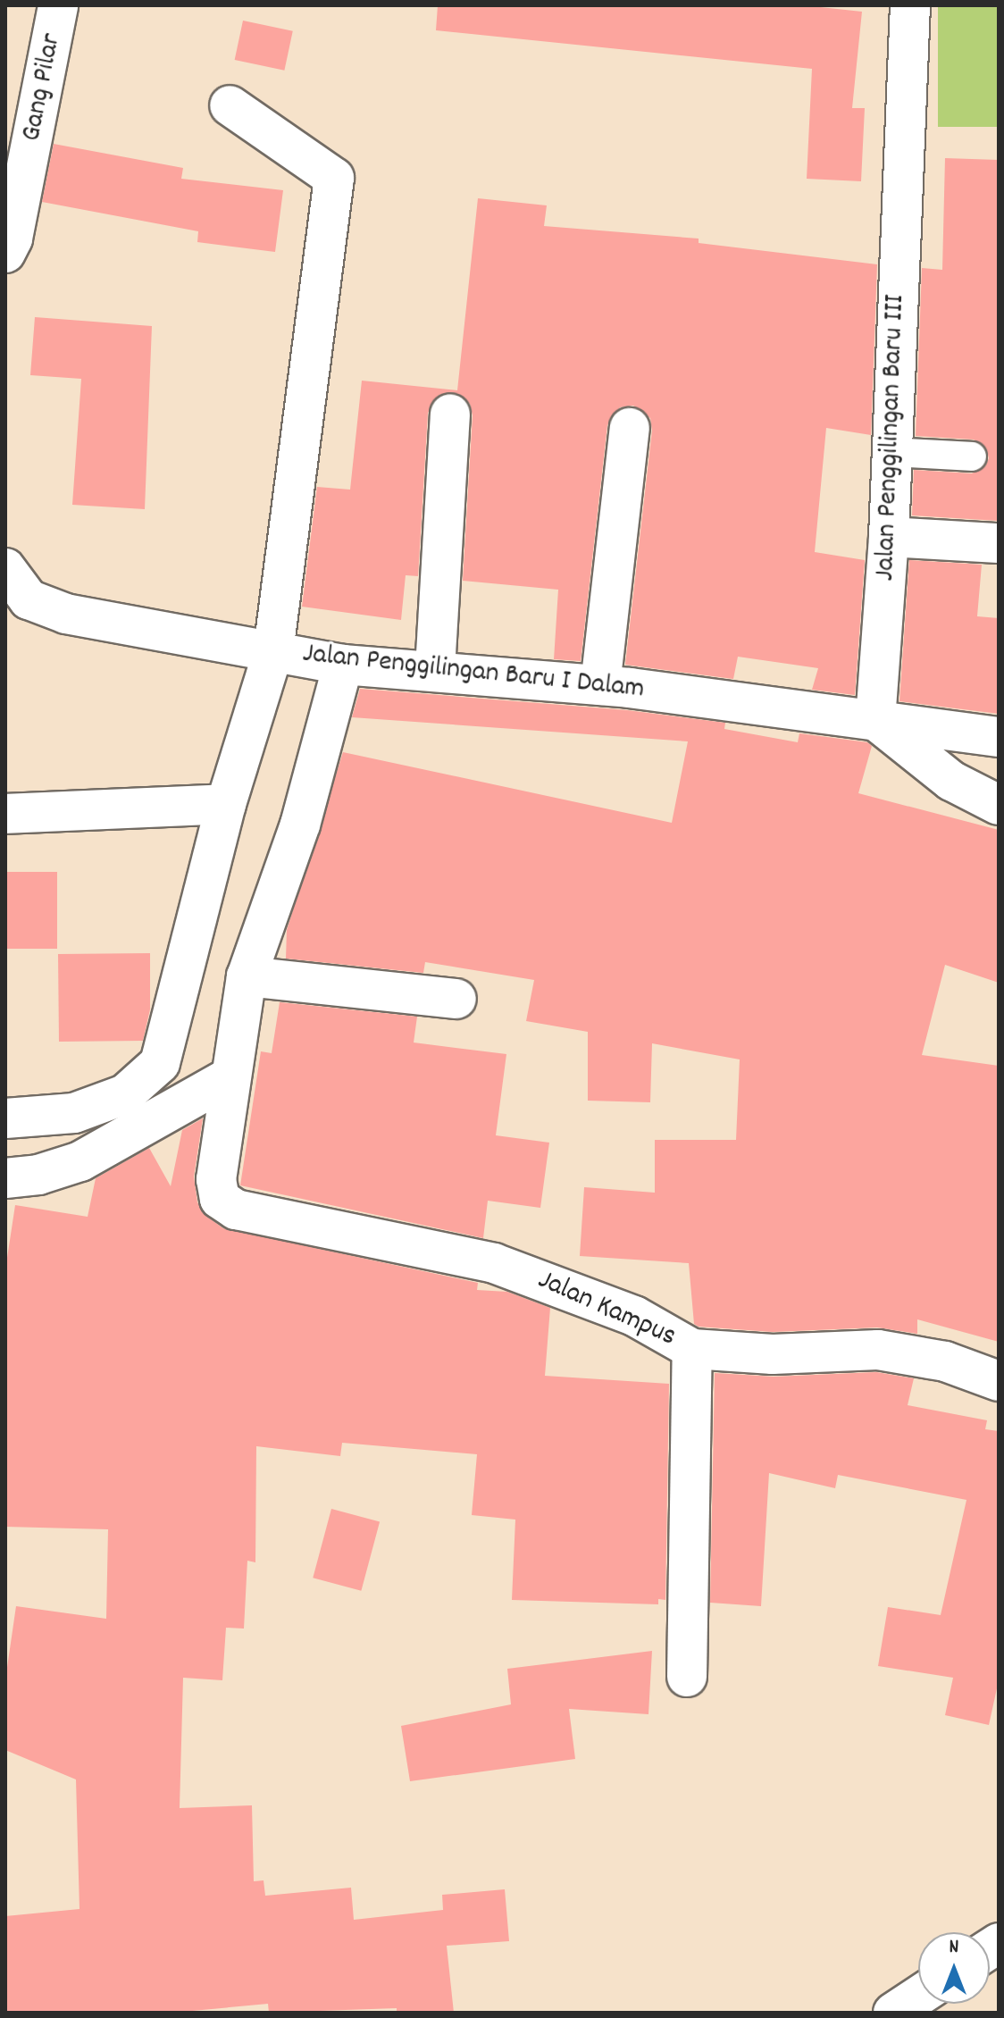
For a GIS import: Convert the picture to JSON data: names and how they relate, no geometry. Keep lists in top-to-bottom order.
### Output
{
  "streets": {
    "street": [
      "Gang Pilar",
      "Jalan Penggilingan Baru III",
      "Jalan Penggilingan Baru I Dalam",
      "Jalan Kampus"
    ]
  },
  "crossings": [
    ["Jalan Penggilingan Baru III", "Jalan Penggilingan Baru I Dalam"]
  ],
  "north": "top"
}
